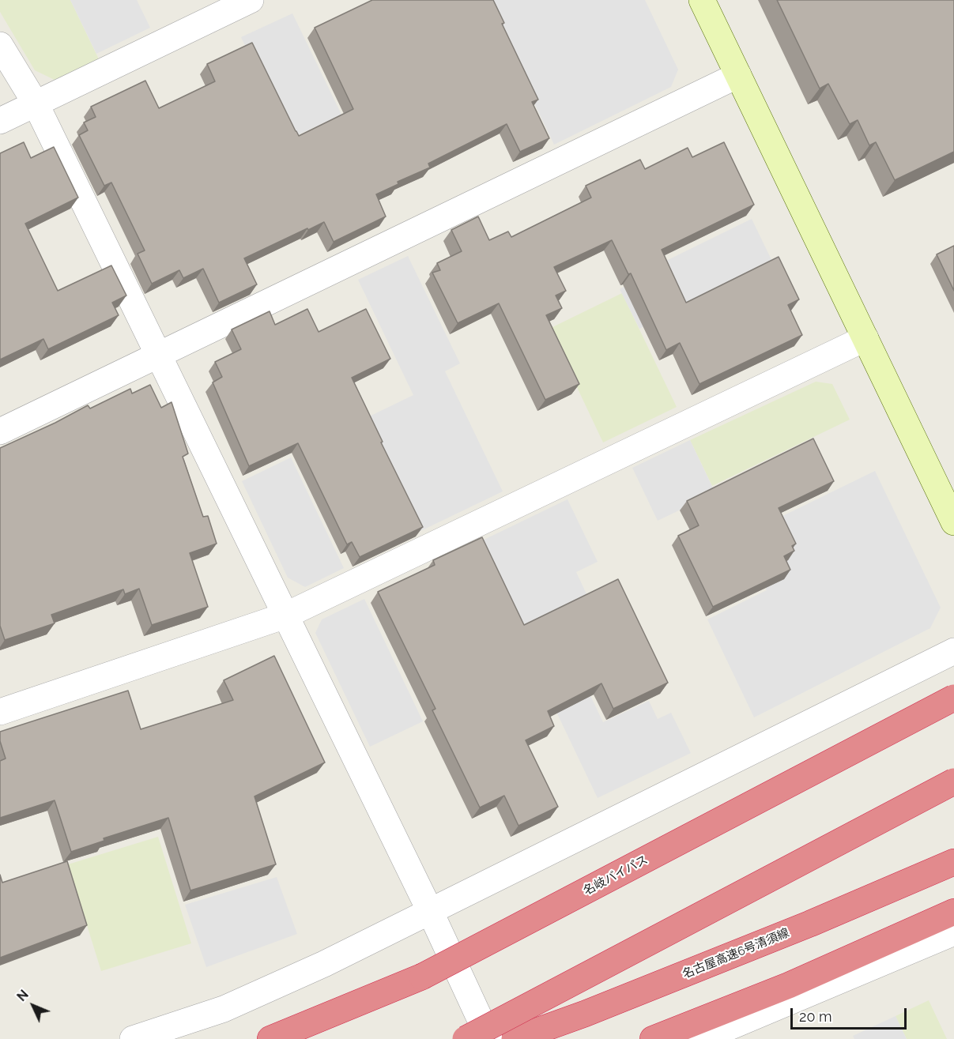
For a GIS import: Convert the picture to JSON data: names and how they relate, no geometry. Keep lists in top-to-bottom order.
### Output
{
  "streets": {
    "highway": ["名岐バイパス", "名古屋高速6号清須線"]
  },
  "scale_bar": "20 m",
  "north": "top left"
}
